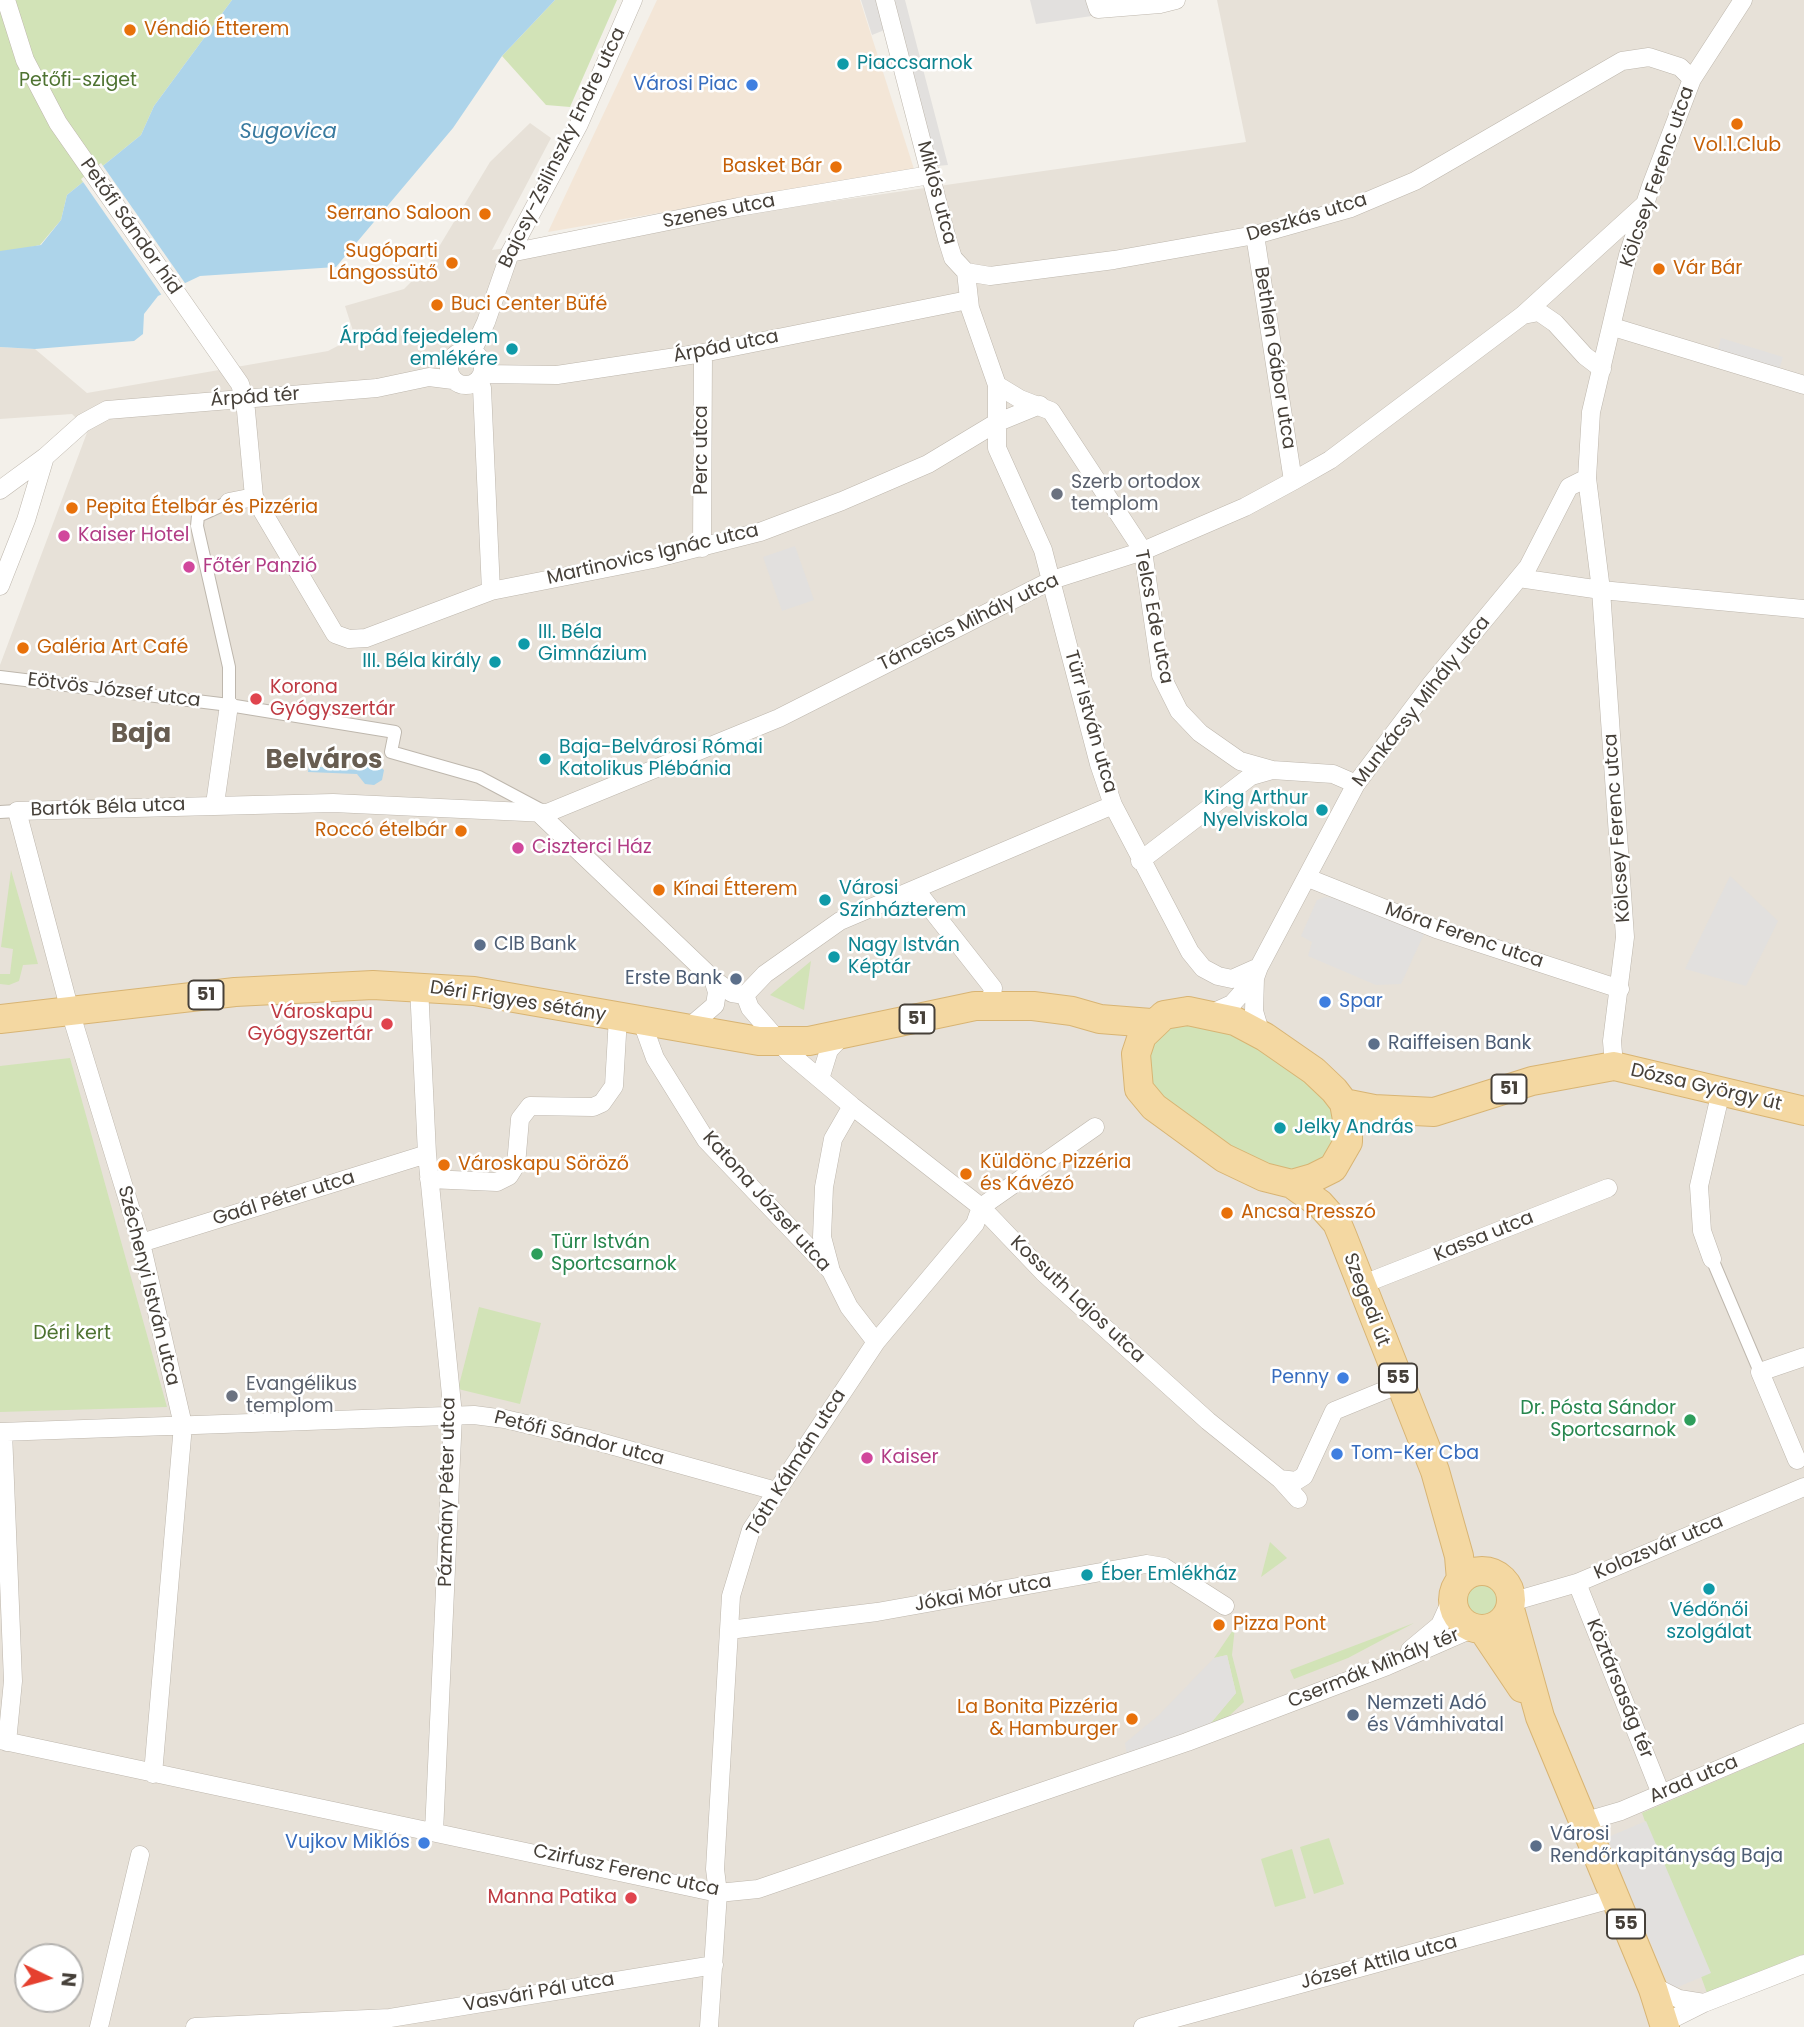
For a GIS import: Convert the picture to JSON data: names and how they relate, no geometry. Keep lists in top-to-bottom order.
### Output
{
  "streets": {
    "main road": [
      "51",
      "Déri Frigyes sétány",
      "Dózsa György út",
      "Szegedi út",
      "55"
    ],
    "street": [
      "Bajcsy-Zsilinszky Endre utca",
      "Kölcsey Ferenc utca",
      "Miklós utca",
      "Szenes utca",
      "Deszkás utca",
      "Petőfi Sándor híd",
      "Árpád utca",
      "Bethlen Gábor utca",
      "Árpád tér",
      "Perc utca",
      "Martinovics Ignác utca",
      "Telcs Ede utca",
      "Táncsics Mihály utca",
      "Eötvös József utca",
      "Munkácsy Mihály utca",
      "Türr István utca",
      "Bartók Béla utca",
      "Móra Ferenc utca",
      "Gaál Péter utca",
      "Katona József utca",
      "Kassa utca",
      "Széchenyi István utca",
      "Kossuth Lajos utca",
      "Petőfi Sándor utca",
      "Tóth Kálmán utca",
      "Pázmány Péter utca",
      "Kolozsvár utca",
      "Jókai Mór utca",
      "Csermák Mihály tér",
      "Köztársaság tér",
      "Arad utca",
      "Czirfusz Ferenc utca",
      "József Attila utca",
      "Vasvári Pál utca"
    ]
  },
  "crossings": [
    ["Bajcsy-Zsilinszky Endre utca", "Szenes utca"],
    ["Bajcsy-Zsilinszky Endre utca", "Árpád tér"],
    ["Kölcsey Ferenc utca", "Deszkás utca"],
    ["Kölcsey Ferenc utca", "Táncsics Mihály utca"],
    ["Kölcsey Ferenc utca", "Munkácsy Mihály utca"],
    ["Kölcsey Ferenc utca", "Móra Ferenc utca"],
    ["Kölcsey Ferenc utca", "Dózsa György út"],
    ["Miklós utca", "Szenes utca"],
    ["Miklós utca", "Deszkás utca"],
    ["Miklós utca", "Árpád utca"],
    ["Miklós utca", "Martinovics Ignác utca"],
    ["Miklós utca", "Telcs Ede utca"],
    ["Miklós utca", "Táncsics Mihály utca"],
    ["Miklós utca", "Türr István utca"],
    ["Deszkás utca", "Bethlen Gábor utca"],
    ["Petőfi Sándor híd", "Árpád tér"],
    ["Árpád utca", "Perc utca"],
    ["Bethlen Gábor utca", "Táncsics Mihály utca"],
    ["Perc utca", "Martinovics Ignác utca"],
    ["Martinovics Ignác utca", "Telcs Ede utca"],
    ["Telcs Ede utca", "Táncsics Mihály utca"],
    ["Táncsics Mihály utca", "Eötvös József utca"],
    ["Táncsics Mihály utca", "Türr István utca"],
    ["Táncsics Mihály utca", "Bartók Béla utca"],
    ["Eötvös József utca", "Bartók Béla utca"],
    ["Munkácsy Mihály utca", "Türr István utca"],
    ["Munkácsy Mihály utca", "Móra Ferenc utca"],
    ["Munkácsy Mihály utca", "51"],
    ["Bartók Béla utca", "Széchenyi István utca"],
    ["51", "Déri Frigyes sétány"],
    ["51", "Dózsa György út"],
    ["51", "Katona József utca"],
    ["51", "Kossuth Lajos utca"],
    ["51", "Szegedi út"],
    ["Déri Frigyes sétány", "Katona József utca"],
    ["Déri Frigyes sétány", "Széchenyi István utca"],
    ["Déri Frigyes sétány", "Pázmány Péter utca"],
    ["Gaál Péter utca", "Széchenyi István utca"],
    ["Gaál Péter utca", "Pázmány Péter utca"],
    ["Katona József utca", "Tóth Kálmán utca"],
    ["Kassa utca", "Szegedi út"],
    ["Széchenyi István utca", "Petőfi Sándor utca"],
    ["Széchenyi István utca", "Czirfusz Ferenc utca"],
    ["Kossuth Lajos utca", "Tóth Kálmán utca"],
    ["Szegedi út", "55"],
    ["Szegedi út", "Kolozsvár utca"],
    ["Szegedi út", "Csermák Mihály tér"],
    ["55", "Kolozsvár utca"],
    ["55", "Csermák Mihály tér"],
    ["55", "Arad utca"],
    ["55", "József Attila utca"],
    ["Petőfi Sándor utca", "Tóth Kálmán utca"],
    ["Petőfi Sándor utca", "Pázmány Péter utca"],
    ["Tóth Kálmán utca", "Jókai Mór utca"],
    ["Tóth Kálmán utca", "Czirfusz Ferenc utca"],
    ["Tóth Kálmán utca", "Vasvári Pál utca"],
    ["Pázmány Péter utca", "Czirfusz Ferenc utca"],
    ["Kolozsvár utca", "Csermák Mihály tér"],
    ["Kolozsvár utca", "Köztársaság tér"],
    ["Csermák Mihály tér", "Czirfusz Ferenc utca"],
    ["Köztársaság tér", "Arad utca"]
  ],
  "districts": ["Baja", "Belváros"],
  "water": ["Sugovica"],
  "parks": ["Petőfi-sziget", "Déri kert"],
  "places": [
    "Véndió Étterem",
    "Piaccsarnok",
    "Városi Piac",
    "Vol.1.Club",
    "Basket Bár",
    "Serrano Saloon",
    "Sugóparti Lángossütő",
    "Vár Bár",
    "Buci Center Büfé",
    "Árpád fejedelem emlékére",
    "Szerb ortodox templom",
    "Pepita Ételbár és Pizzéria",
    "Kaiser Hotel",
    "Főtér Panzió",
    "III. Béla Gimnázium",
    "Galéria Art Café",
    "III. Béla király",
    "Korona Gyógyszertár",
    "Baja-Belvárosi Római Katolikus Plébánia",
    "King Arthur Nyelviskola",
    "Roccó ételbár",
    "Ciszterci Ház",
    "Kínai Étterem",
    "Városi Színházterem",
    "CIB Bank",
    "Nagy István Képtár",
    "Erste Bank",
    "Spar",
    "Városkapu Gyógyszertár",
    "Raiffeisen Bank",
    "Jelky András",
    "Városkapu Söröző",
    "Küldönc Pizzéria és Kávézó",
    "Ancsa Presszó",
    "Türr István Sportcsarnok",
    "Penny",
    "Evangélikus templom",
    "Dr. Pósta Sándor Sportcsarnok",
    "Tom-Ker Cba",
    "Kaiser",
    "Éber Emlékház",
    "Védőnői szolgálat",
    "Pizza Pont",
    "Nemzeti Adó és Vámhivatal",
    "La Bonita Pizzéria & Hamburger",
    "Vujkov Miklós",
    "Városi Rendőrkapitányság Baja",
    "Manna Patika"
  ],
  "north": "right"
}
